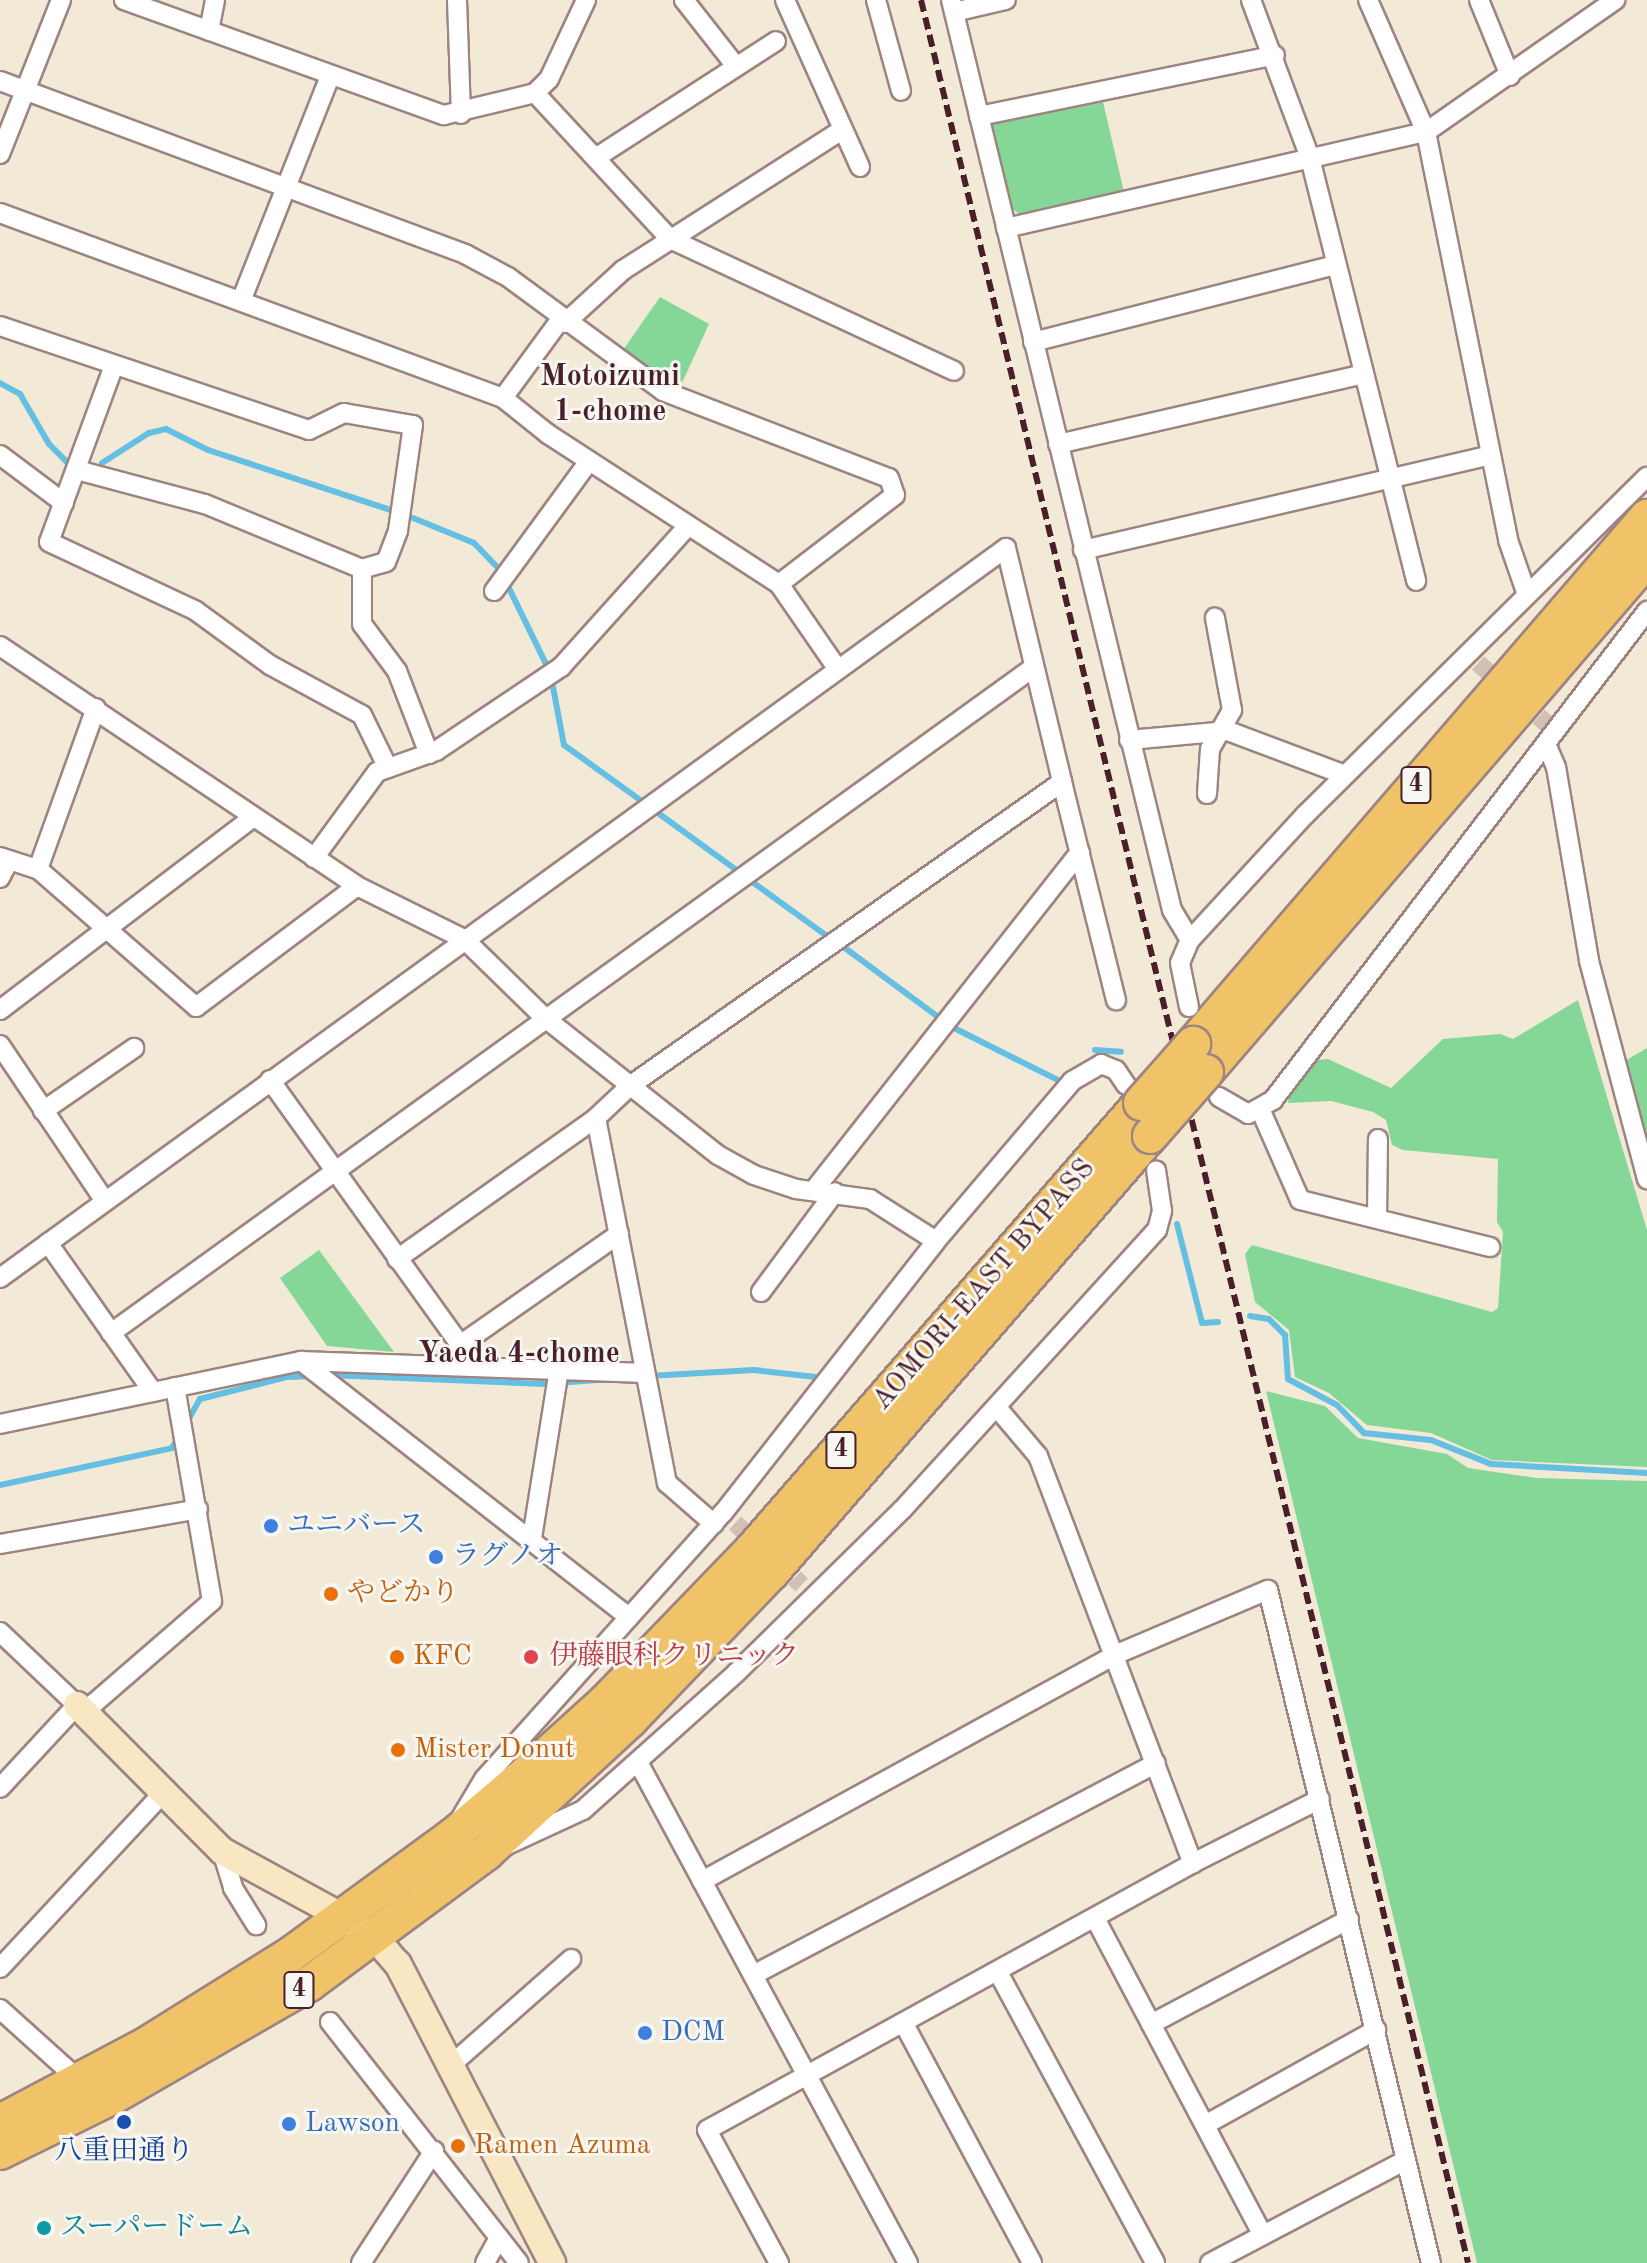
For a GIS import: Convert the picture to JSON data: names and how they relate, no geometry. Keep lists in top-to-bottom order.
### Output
{
  "streets": {
    "highway": ["4", "AOMORI-EAST BYPASS"]
  },
  "districts": ["Motoizumi 1-chome", "Yaeda 4-chome"],
  "places": [
    "ユニバース",
    "ラグノオ",
    "やどかり",
    "KFC",
    "伊藤眼科クリニック",
    "Mister Donut",
    "DCM",
    "八重田通り",
    "Lawson",
    "Ramen Azuma",
    "スーパードーム"
  ]
}
